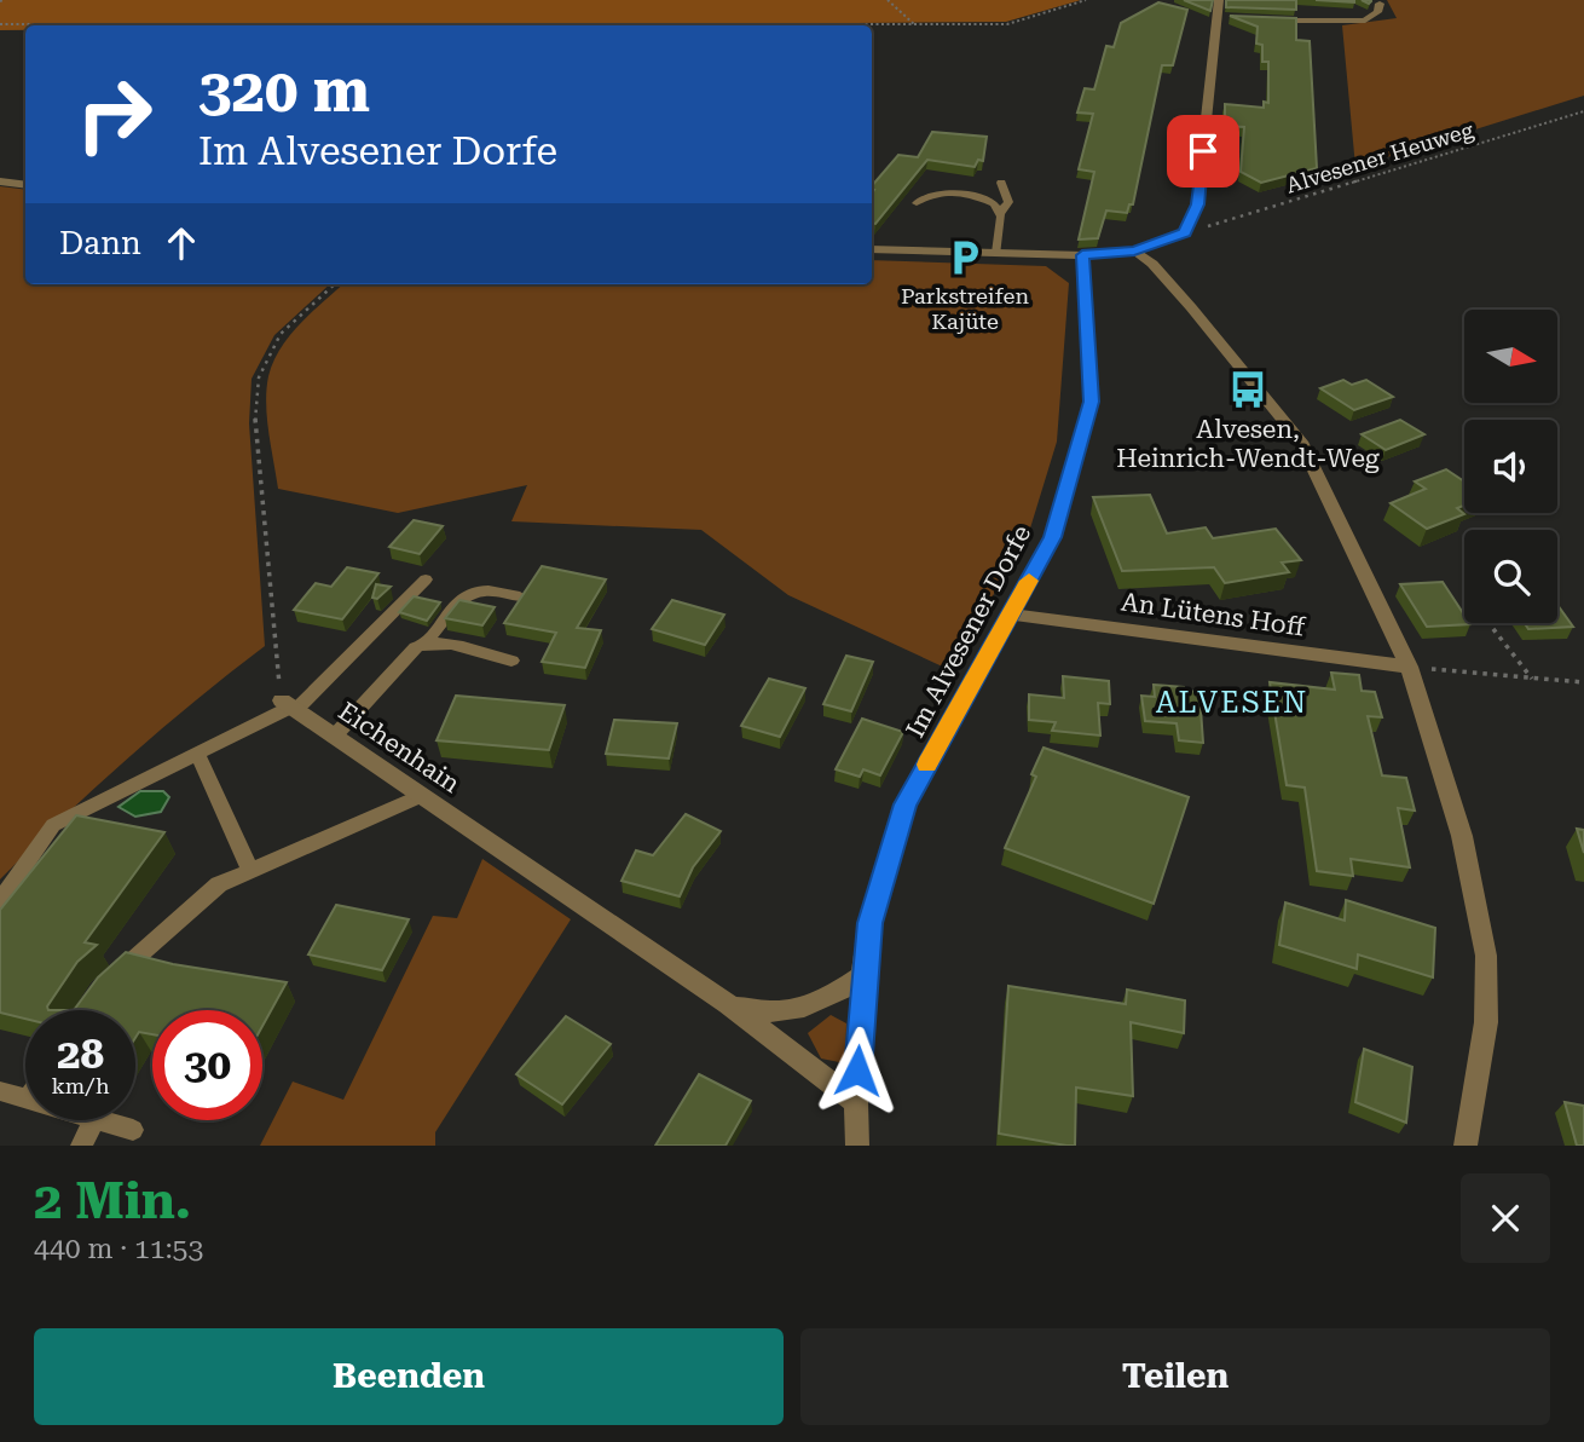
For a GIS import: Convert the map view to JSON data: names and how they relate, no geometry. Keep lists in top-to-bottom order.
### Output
{
  "streets": {
    "street": ["An Lütens Hoff", "Im Alvesener Dorfe", "Eichenhain"],
    "path": ["Alvesener Heuweg"]
  },
  "crossings": [
    ["An Lütens Hoff", "Im Alvesener Dorfe"],
    ["Im Alvesener Dorfe", "Eichenhain"]
  ],
  "districts": ["ALVESEN"],
  "places": {
    "parking": ["Parkstreifen Kajüte"],
    "bus stop": ["Alvesen, Heinrich-Wendt-Weg"]
  },
  "north": "right",
  "page": {
    "turn": ["320 m", "Im Alvesener Dorfe"],
    "then": "Dann",
    "speed": "28 km/h",
    "limit": "30",
    "heading": ["2 Min.", "440 m · 11:53"],
    "buttons": ["Beenden", "Teilen"]
  }
}
